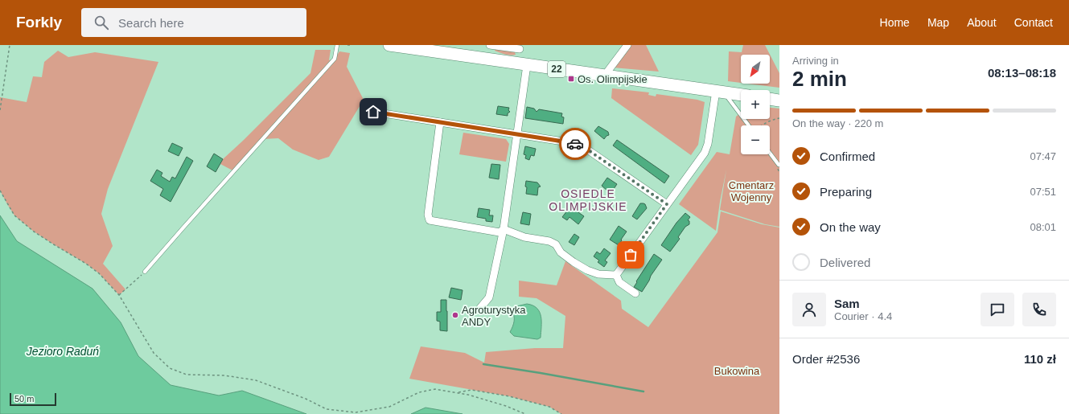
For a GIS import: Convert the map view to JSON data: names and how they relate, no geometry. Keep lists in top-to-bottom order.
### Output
{
  "streets": {
    "main road": ["22"]
  },
  "districts": ["OSIEDLE OLIMPIJSKIE"],
  "water": ["Jezioro Raduń"],
  "parks": ["Cmentarz Wojenny", "Bukowina"],
  "places": {
    "transit": ["Os. Olimpijskie"],
    "other": ["Agroturystyka ANDY"]
  },
  "scale_bar": "50 m",
  "north": "bottom left",
  "page": {
    "header": "Forkly",
    "search": "Search here",
    "nav": [
      "Home",
      "Map",
      "About",
      "Contact"
    ],
    "heading": ["2 min", "Arriving in", "08:13–08:18"],
    "panel": [
      "Sam",
      "Courier · 4.4",
      "Order #2536",
      "110 zł"
    ],
    "map_buttons": ["+", "−"],
    "bar": "On the way · 220 m",
    "list": [
      ["Confirmed", "07:47"],
      ["Preparing", "07:51"],
      ["On the way", "08:01"],
      "Delivered"
    ],
    "scale": "50 m"
  }
}
